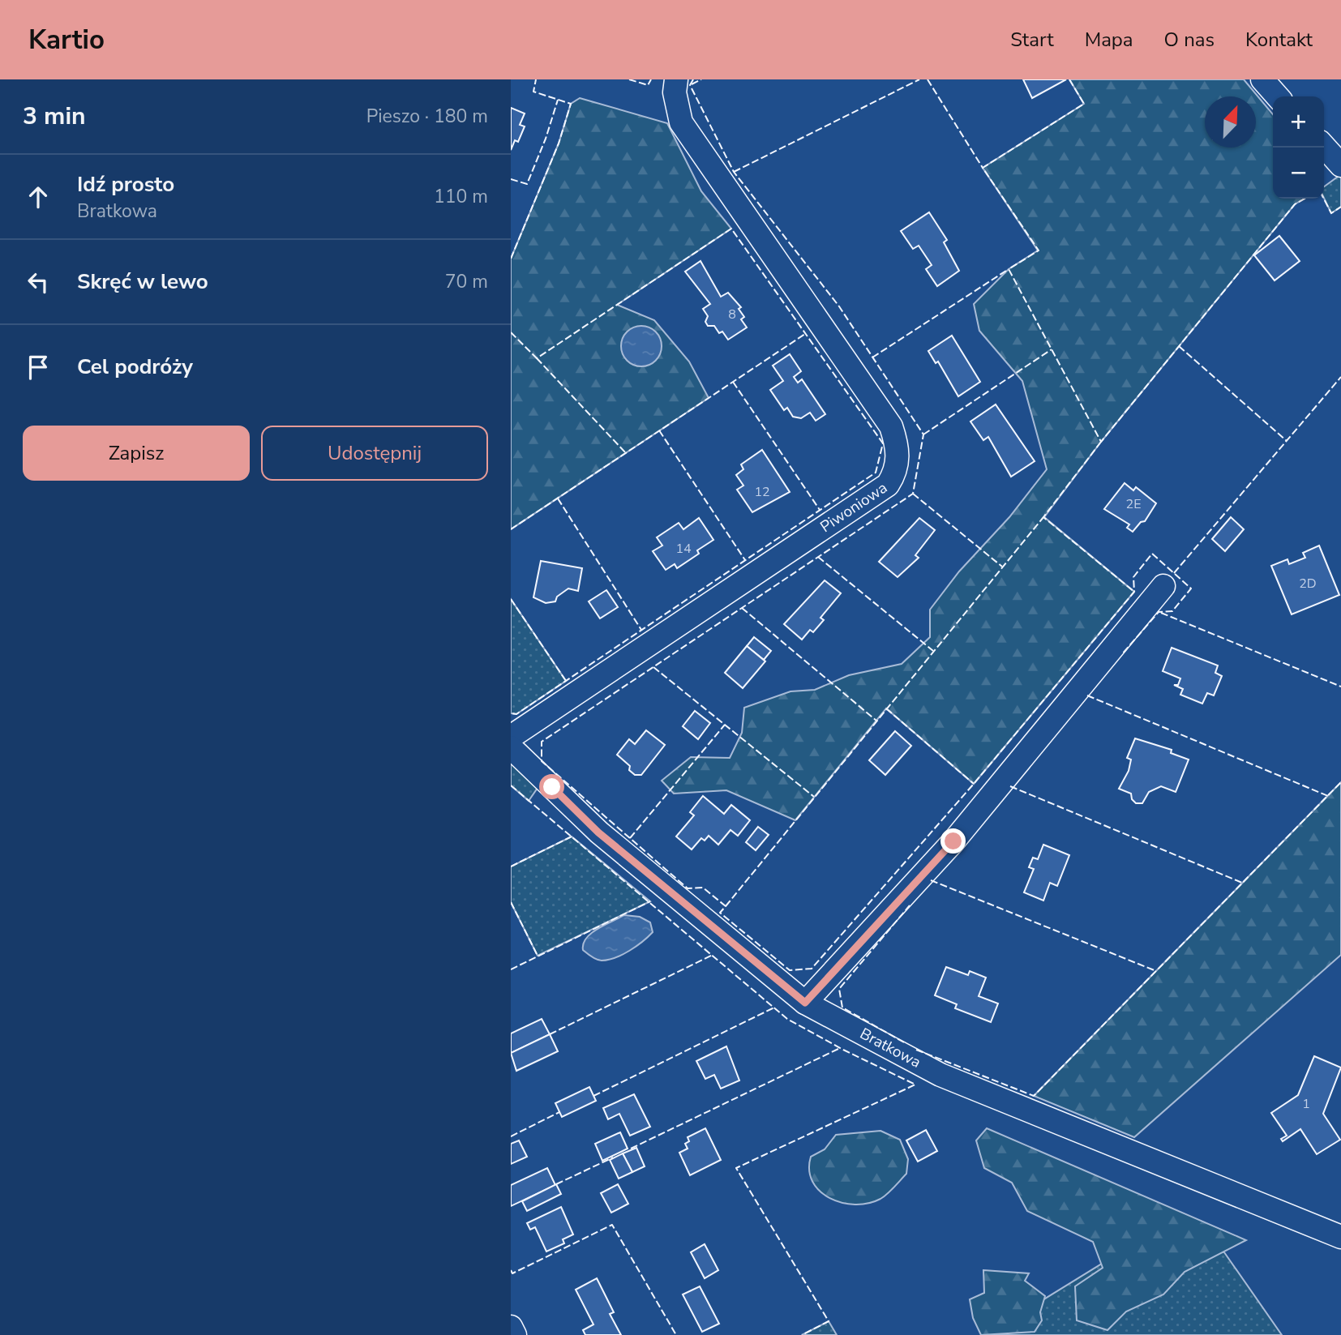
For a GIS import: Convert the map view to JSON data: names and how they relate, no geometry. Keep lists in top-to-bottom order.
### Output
{
  "streets": {
    "street": ["Piwoniowa", "Bratkowa"]
  },
  "house_numbers": [
    "8",
    "12",
    "2E",
    "14",
    "2D",
    "1"
  ],
  "north": "top right",
  "page": {
    "header": "Kartio",
    "nav": [
      "Start",
      "Mapa",
      "O nas",
      "Kontakt"
    ],
    "heading": ["3 min", "Pieszo · 180 m"],
    "map_buttons": ["+", "−"],
    "list": [
      ["Idź prosto", "Bratkowa", "110 m"],
      ["Skręć w lewo", "70 m"],
      "Cel podróży"
    ],
    "buttons": ["Zapisz", "Udostępnij"]
  }
}
